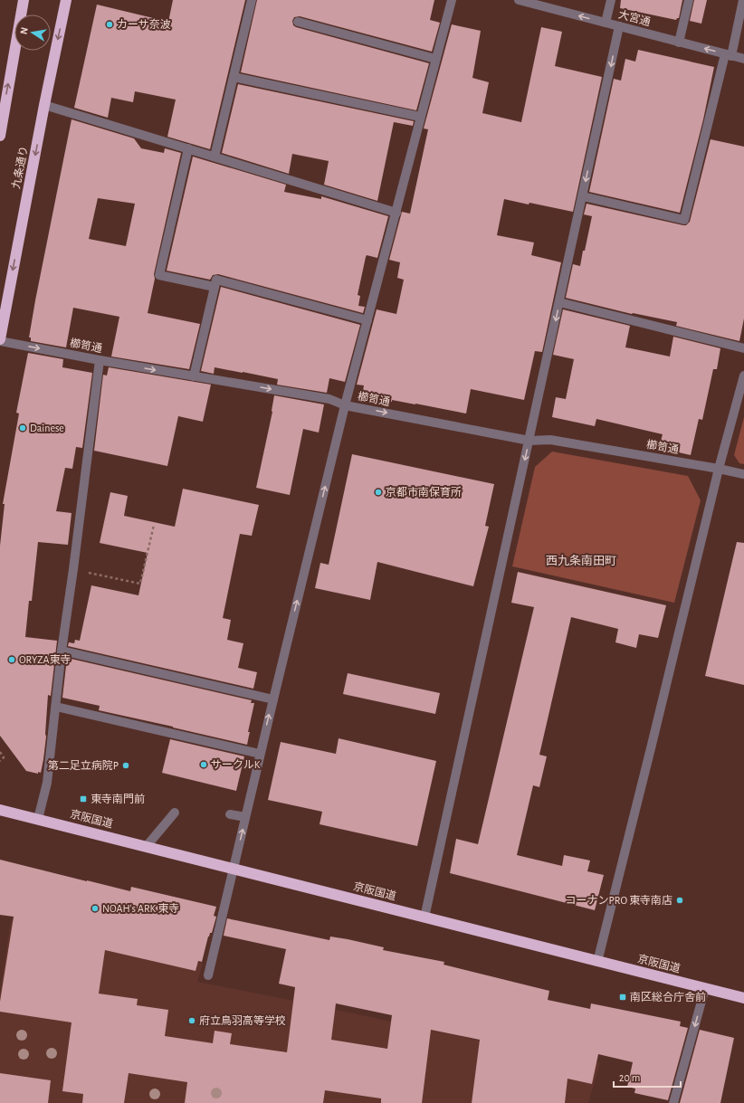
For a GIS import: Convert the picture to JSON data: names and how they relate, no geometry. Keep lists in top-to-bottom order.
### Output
{
  "streets": {
    "highway": ["九条通り", "京阪国道"],
    "street": ["大宮通", "櫛笥通"]
  },
  "crossings": [
    ["九条通り", "櫛笥通"]
  ],
  "one_way": ["大宮通", "櫛笥通"],
  "districts": ["西九条南田町"],
  "places": {
    "other": [
      "カーサ奈波",
      "Dainese",
      "京都市南保育所",
      "ORYZA東寺",
      "サークルK",
      "第二足立病院P",
      "コーナンPRO 東寺南店",
      "NOAH's ARK 東寺",
      "府立鳥羽高等学校"
    ],
    "transit": ["東寺南門前", "南区総合庁舎前"]
  },
  "scale_bar": "20 m",
  "north": "left"
}
